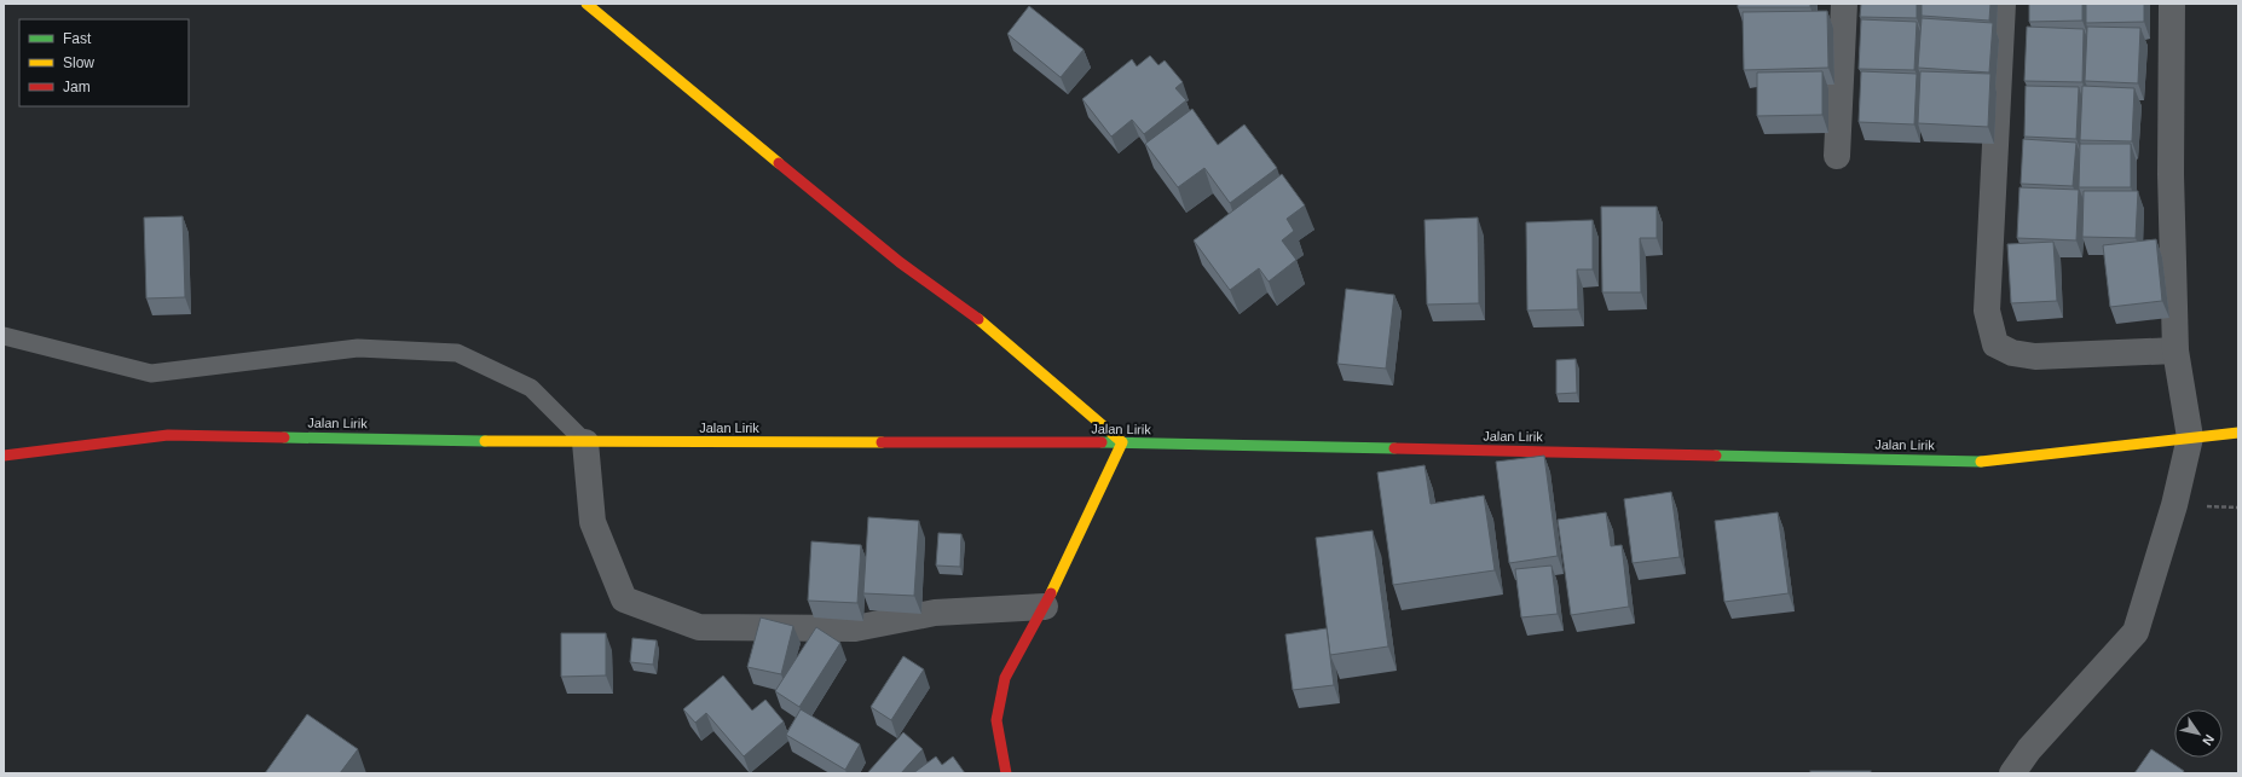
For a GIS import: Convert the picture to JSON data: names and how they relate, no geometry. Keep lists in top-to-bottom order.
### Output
{
  "streets": {
    "main road": ["Jalan Lirik"]
  },
  "legend": ["Fast", "Slow", "Jam"],
  "north": "bottom right"
}
